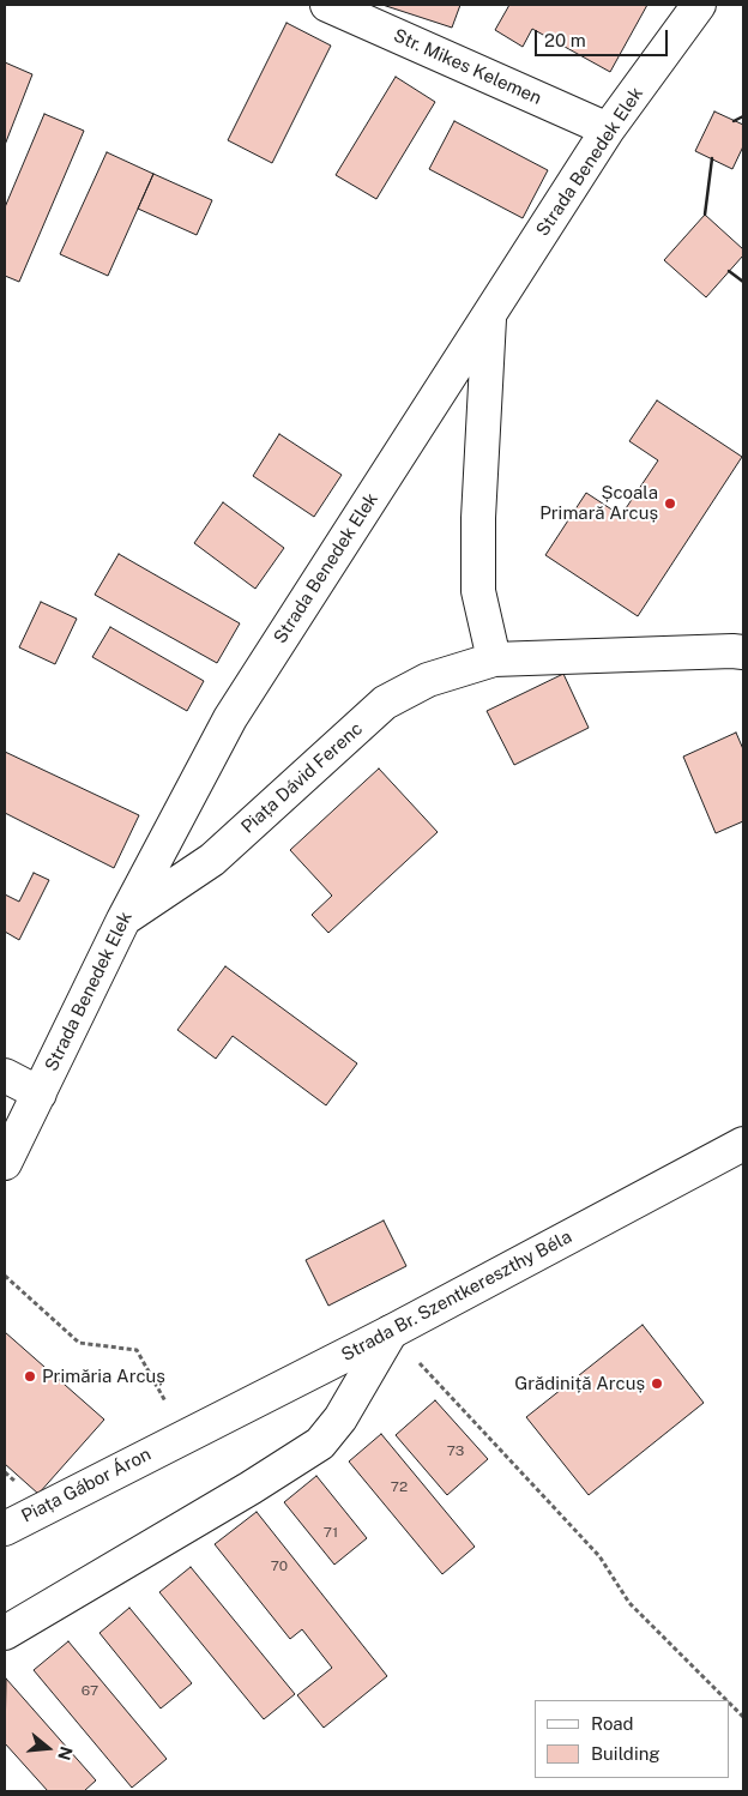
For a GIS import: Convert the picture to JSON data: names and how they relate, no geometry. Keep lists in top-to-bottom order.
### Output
{
  "streets": {
    "street": [
      "Str. Mikes Kelemen",
      "Strada Benedek Elek",
      "Piața Dávid Ferenc",
      "Strada Br. Szentkereszthy Béla",
      "Piața Gábor Áron"
    ]
  },
  "crossings": [
    ["Str. Mikes Kelemen", "Strada Benedek Elek"],
    ["Strada Benedek Elek", "Piața Dávid Ferenc"],
    ["Strada Br. Szentkereszthy Béla", "Piața Gábor Áron"]
  ],
  "places": ["Școala Primară Arcuș", "Primăria Arcuș", "Grădiniță Arcuș"],
  "house_numbers": [
    "73",
    "72",
    "71",
    "70",
    "67"
  ],
  "legend": ["Road", "Building"],
  "scale_bar": "20 m",
  "north": "right"
}
